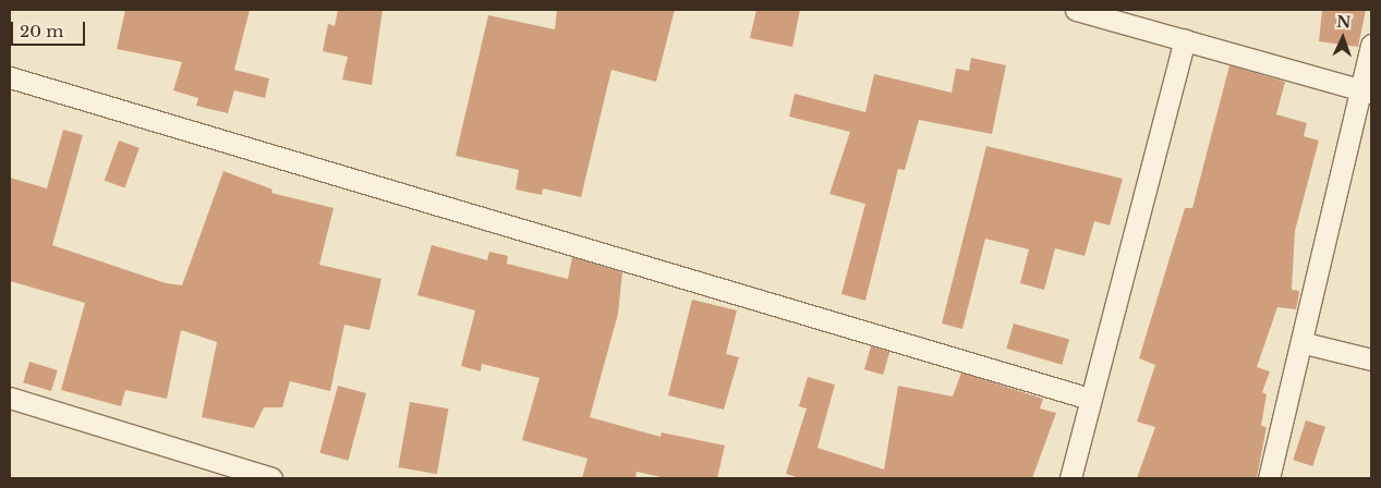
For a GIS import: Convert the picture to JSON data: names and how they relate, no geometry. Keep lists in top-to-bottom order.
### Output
{
  "scale_bar": "20 m",
  "north": "top"
}
